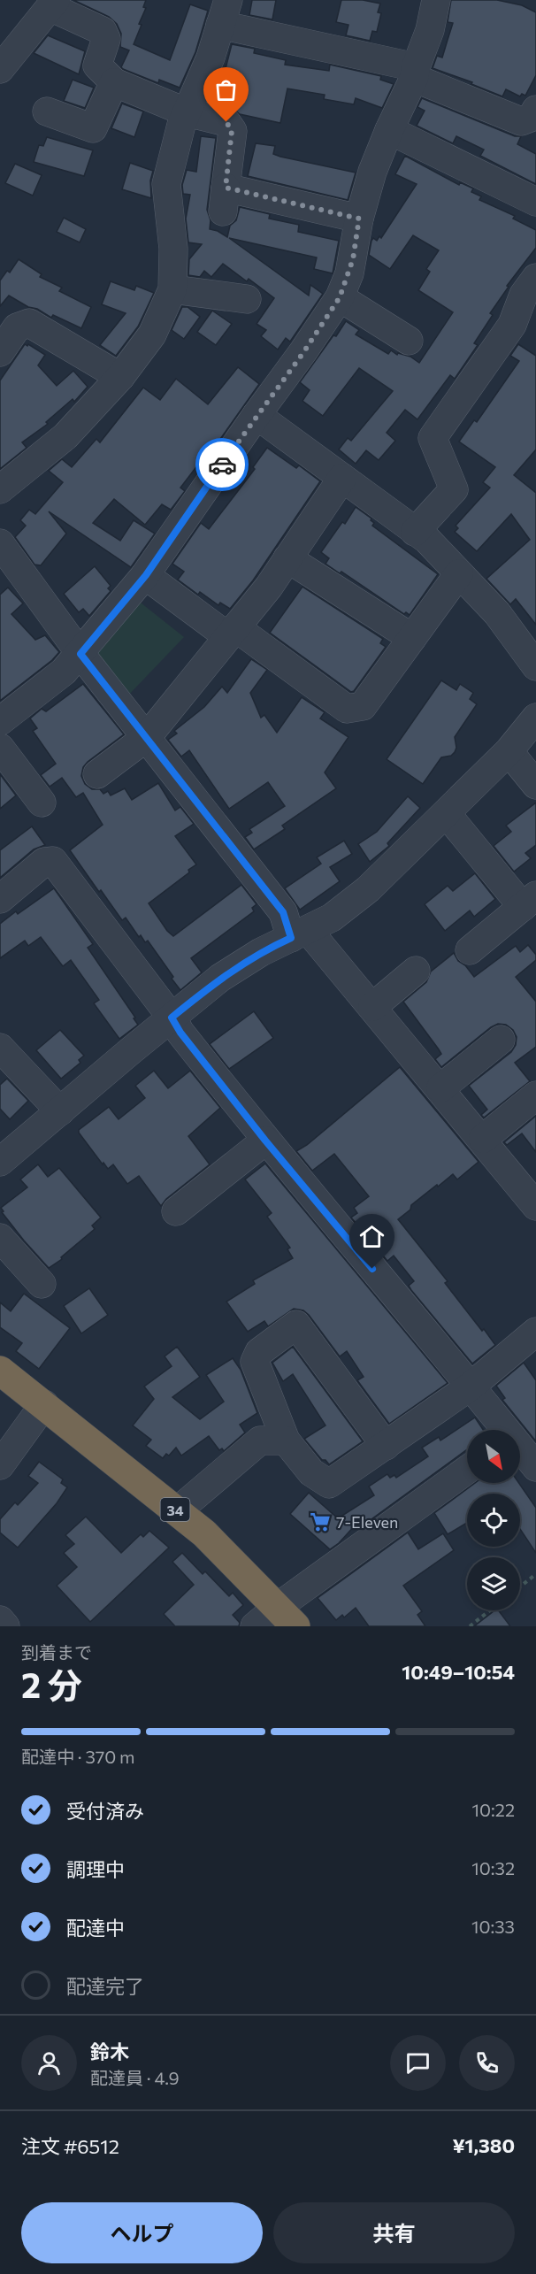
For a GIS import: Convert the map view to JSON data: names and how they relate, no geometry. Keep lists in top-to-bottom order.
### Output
{
  "streets": {
    "highway": ["34"]
  },
  "places": {
    "supermarket": ["7-Eleven"]
  },
  "north": "bottom right",
  "page": {
    "heading": ["2 分", "到着まで", "10:49–10:54"],
    "panel": [
      "鈴木",
      "配達員 · 4.9",
      "注文 #6512",
      "¥1,380"
    ],
    "bar": "配達中 · 370 m",
    "list": [
      ["受付済み", "10:22"],
      ["調理中", "10:32"],
      ["配達中", "10:33"],
      "配達完了"
    ],
    "buttons": ["ヘルプ", "共有"]
  }
}
